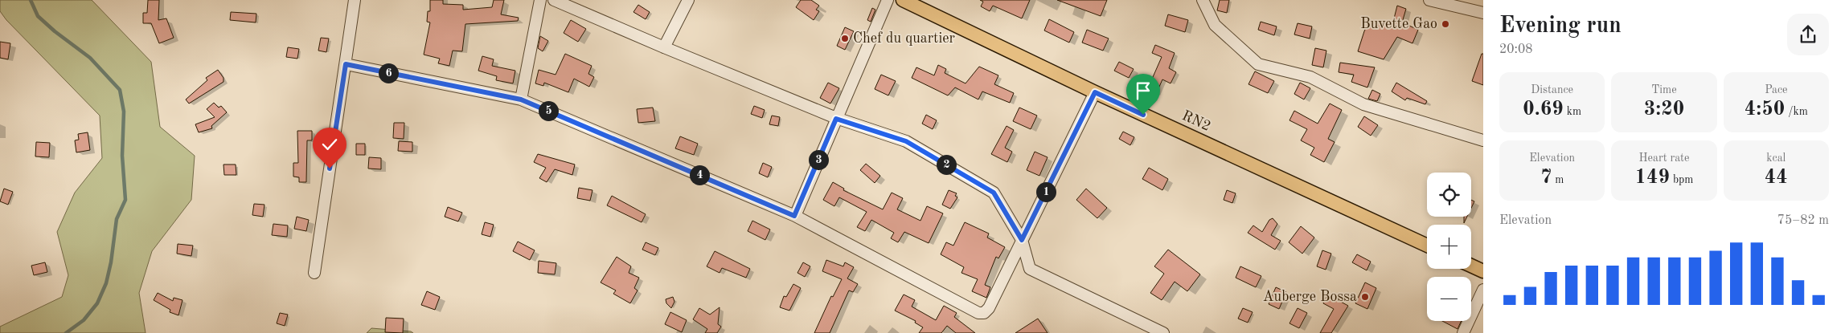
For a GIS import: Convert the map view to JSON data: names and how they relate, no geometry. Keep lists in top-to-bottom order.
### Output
{
  "streets": {
    "main road": ["RN2"]
  },
  "places": ["Buvette Gao", "Chef du quartier", "Auberge Bossa"],
  "page": {
    "heading": ["Evening run", "20:08"],
    "pins": [
      "6",
      "5",
      "3",
      "2",
      "4",
      "1"
    ],
    "stats": [
      ["Distance", "0.69 km"],
      ["Time", "3:20"],
      ["Pace", "4:50 /km"],
      ["Elevation", "7 m"],
      ["Heart rate", "149 bpm"],
      ["kcal", "44"]
    ],
    "map_buttons": ["+", "−"],
    "chart": ["Elevation", "75–82 m"]
  }
}
